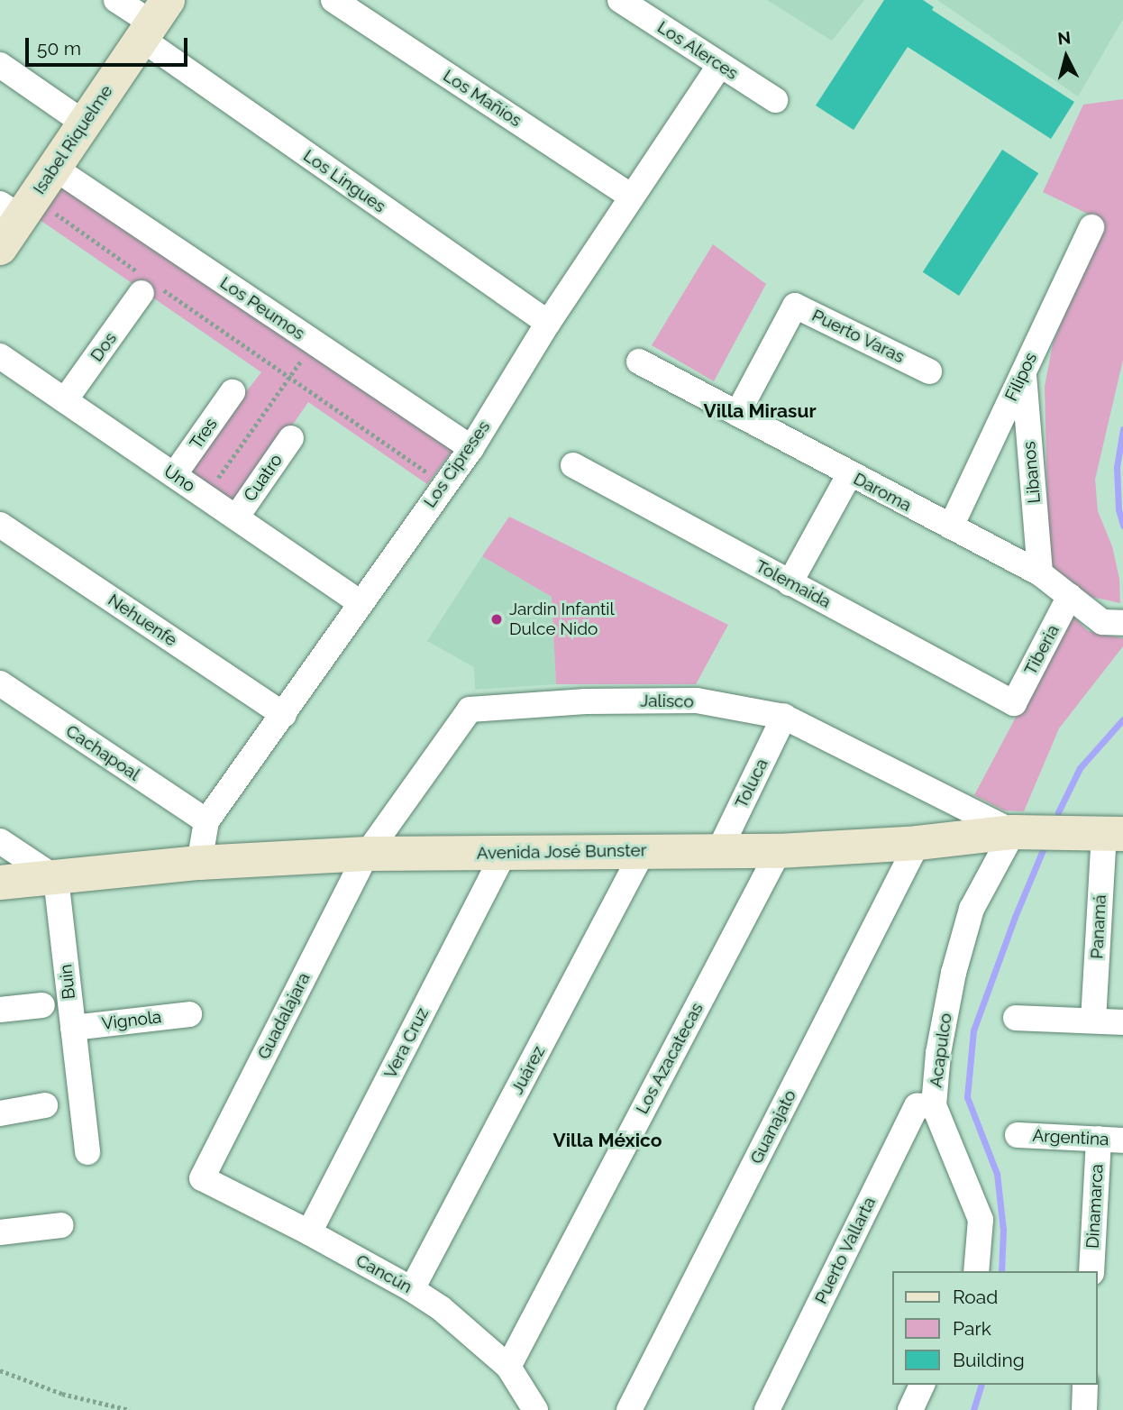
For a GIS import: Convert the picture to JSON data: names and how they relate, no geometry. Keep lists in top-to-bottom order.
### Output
{
  "streets": {
    "street": [
      "Los Alerces",
      "Los Mañíos",
      "Isabel Riquelme",
      "Los Lingues",
      "Los Peumos",
      "Puerto Varas",
      "Dos",
      "Filipos",
      "Tres",
      "Los Cipreses",
      "Libanos",
      "Cuatro",
      "Uno",
      "Daroma",
      "Tolemaida",
      "Nehuenfe",
      "Tiberia",
      "Jalisco",
      "Cachapoal",
      "Toluca",
      "Avenida José Bunster",
      "Panamá",
      "Buin",
      "Guadalajara",
      "Vignola",
      "Vera Cruz",
      "Acapulco",
      "Los Azacatecas",
      "Juárez",
      "Guanajato",
      "Argentina",
      "Dinamarca",
      "Puerto Vallarta",
      "Cancún"
    ]
  },
  "crossings": [
    ["Los Alerces", "Los Cipreses"],
    ["Los Mañíos", "Los Cipreses"],
    ["Isabel Riquelme", "Los Lingues"],
    ["Isabel Riquelme", "Los Peumos"],
    ["Los Lingues", "Los Cipreses"],
    ["Los Peumos", "Los Cipreses"],
    ["Puerto Varas", "Daroma"],
    ["Dos", "Uno"],
    ["Filipos", "Libanos"],
    ["Filipos", "Daroma"],
    ["Tres", "Uno"],
    ["Los Cipreses", "Uno"],
    ["Los Cipreses", "Nehuenfe"],
    ["Los Cipreses", "Cachapoal"],
    ["Los Cipreses", "Avenida José Bunster"],
    ["Libanos", "Daroma"],
    ["Cuatro", "Uno"],
    ["Daroma", "Tiberia"],
    ["Tolemaida", "Tiberia"],
    ["Jalisco", "Toluca"],
    ["Jalisco", "Avenida José Bunster"],
    ["Jalisco", "Guadalajara"],
    ["Jalisco", "Acapulco"],
    ["Toluca", "Avenida José Bunster"],
    ["Avenida José Bunster", "Panamá"],
    ["Avenida José Bunster", "Buin"],
    ["Avenida José Bunster", "Guadalajara"],
    ["Avenida José Bunster", "Vera Cruz"],
    ["Avenida José Bunster", "Acapulco"],
    ["Avenida José Bunster", "Los Azacatecas"],
    ["Avenida José Bunster", "Juárez"],
    ["Avenida José Bunster", "Guanajato"],
    ["Buin", "Vignola"],
    ["Guadalajara", "Cancún"],
    ["Vera Cruz", "Cancún"],
    ["Acapulco", "Puerto Vallarta"],
    ["Los Azacatecas", "Cancún"],
    ["Juárez", "Cancún"],
    ["Argentina", "Dinamarca"]
  ],
  "districts": ["Villa Mirasur", "Villa México"],
  "places": ["Jardin Infantil Dulce Nido"],
  "legend": ["Road", "Park", "Building"],
  "scale_bar": "50 m",
  "north": "top"
}
